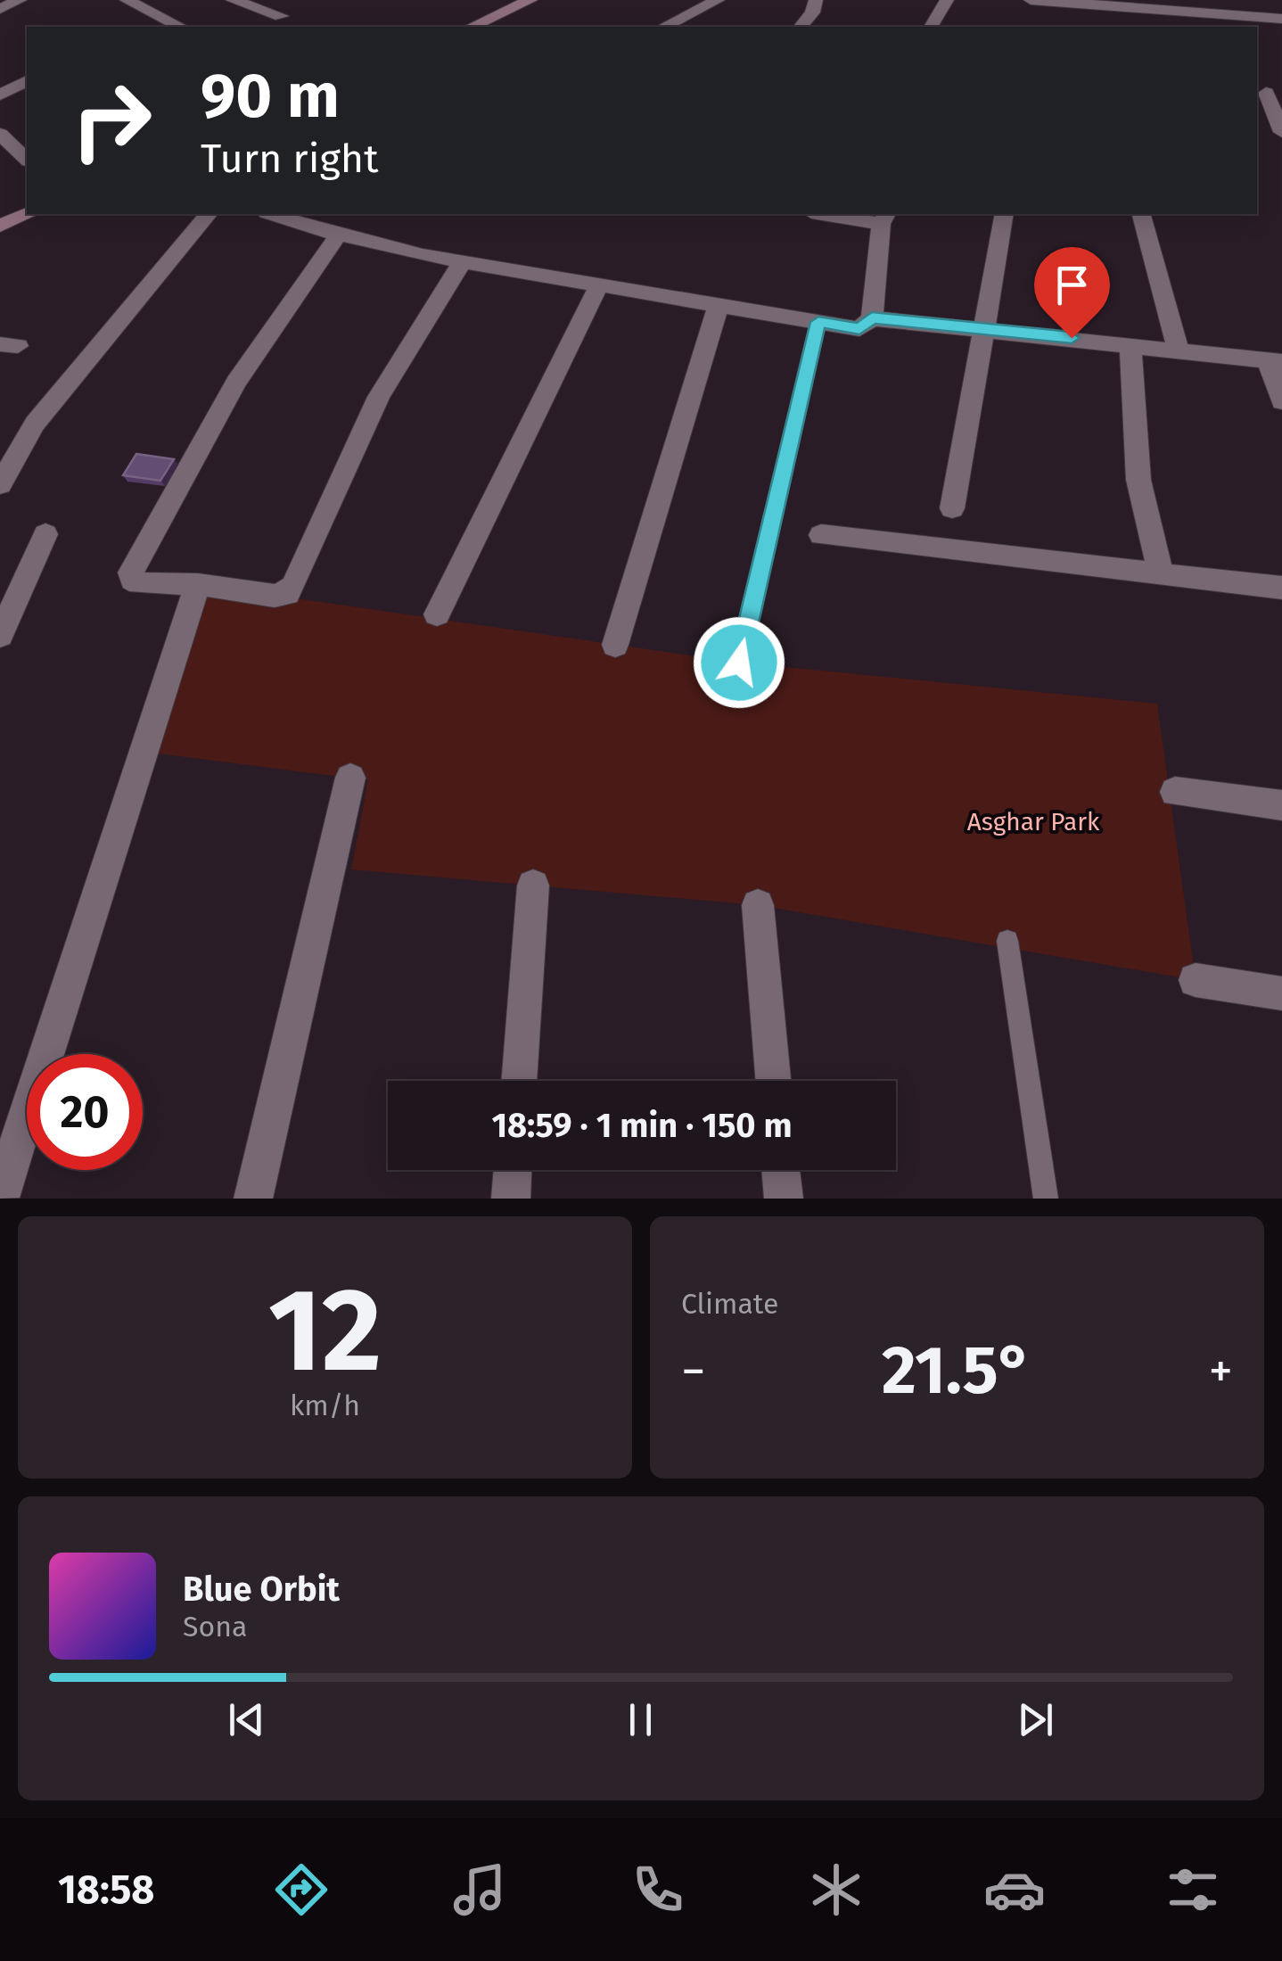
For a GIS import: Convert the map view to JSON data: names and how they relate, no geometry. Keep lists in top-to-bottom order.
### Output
{
  "parks": ["Asghar Park"],
  "page": {
    "turn": ["90 m", "Turn right"],
    "limit": "20",
    "trip": "18:59 · 1 min · 150 m",
    "tile": [
      ["12", "km/h"],
      "Climate"
    ],
    "heat": ["−", "21.5°", "+"],
    "song": ["Blue Orbit", "Sona"],
    "tabs": "18:58"
  }
}
